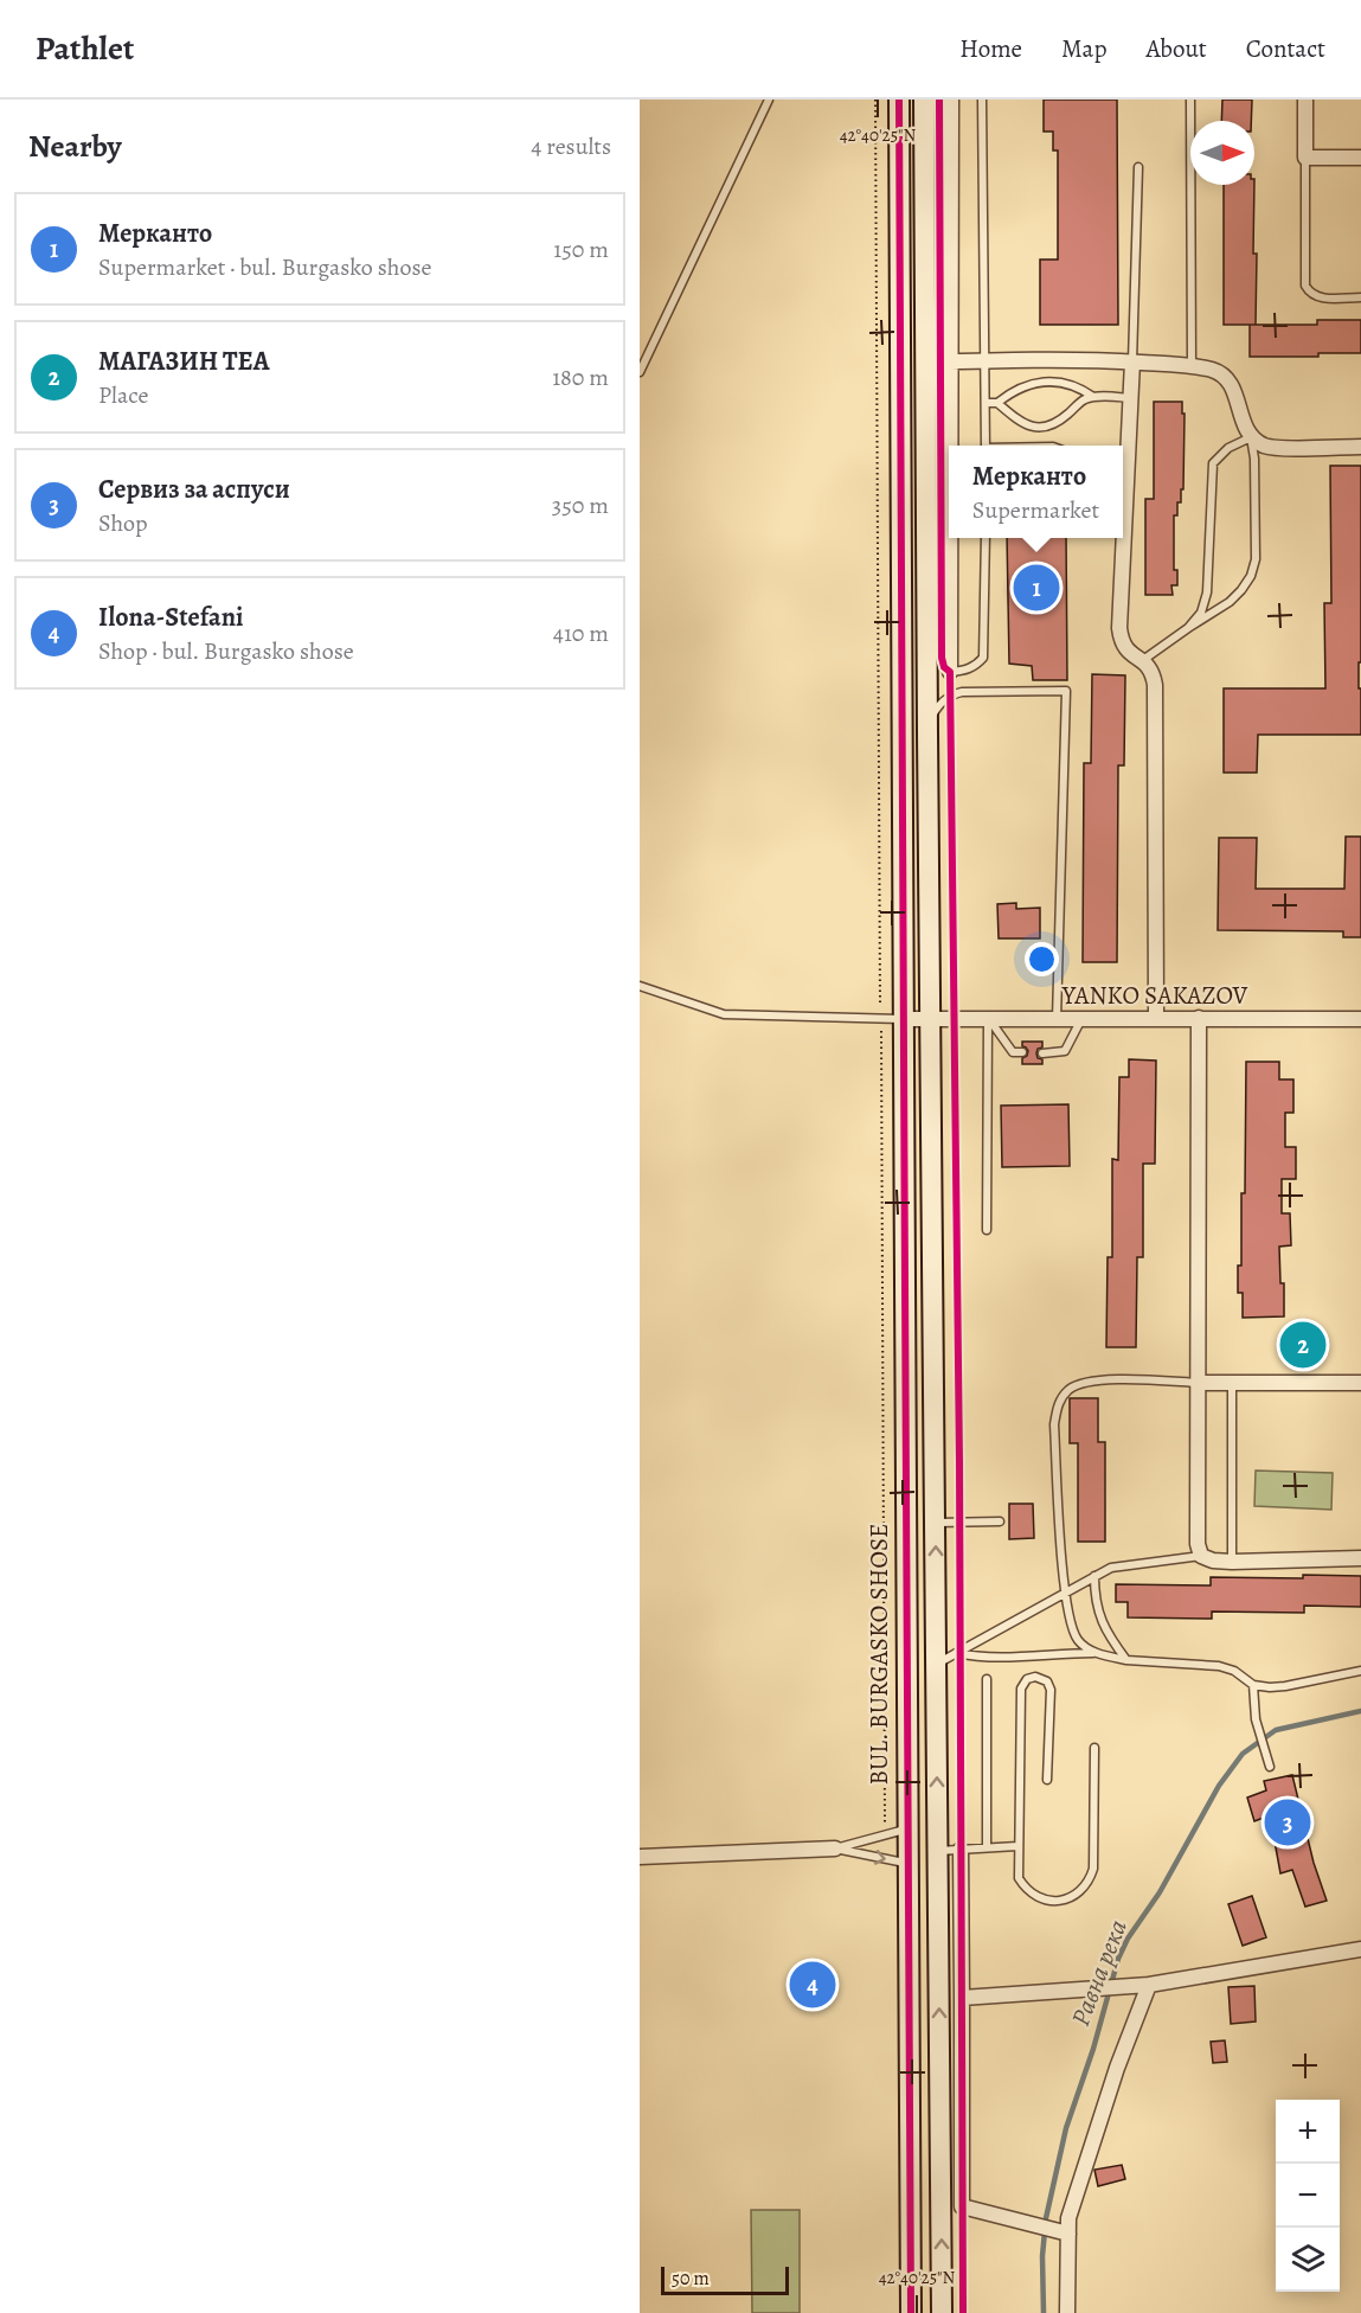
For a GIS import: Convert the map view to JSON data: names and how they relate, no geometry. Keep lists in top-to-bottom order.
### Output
{
  "streets": {
    "main road": ["BUL. BURGASKO SHOSE"],
    "street": ["YANKO SAKAZOV"]
  },
  "crossings": [
    ["YANKO SAKAZOV", "BUL. BURGASKO SHOSE"]
  ],
  "water": ["Равна река"],
  "scale_bar": "50 m",
  "north": "right",
  "page": {
    "header": "Pathlet",
    "nav": [
      "Home",
      "Map",
      "About",
      "Contact"
    ],
    "heading": ["Nearby", "4 results"],
    "list": [
      {
        "mark": "1",
        "name": "Мерканто",
        "note": "Supermarket · bul. Burgasko shose",
        "value": "150 m"
      },
      {
        "mark": "2",
        "name": "МАГАЗИН ТЕА",
        "note": "Place",
        "value": "180 m"
      },
      {
        "mark": "3",
        "name": "Сервиз за аспуси",
        "note": "Shop",
        "value": "350 m"
      },
      {
        "mark": "4",
        "name": "Ilona-Stefani",
        "note": "Shop · bul. Burgasko shose",
        "value": "410 m"
      }
    ],
    "popup": ["Мерканто", "Supermarket"],
    "pins": [
      "1",
      "2",
      "3",
      "4"
    ],
    "map_buttons": ["+", "−"],
    "scale": "50 m"
  },
  "coordinates": ["42°40'25\"N"]
}
